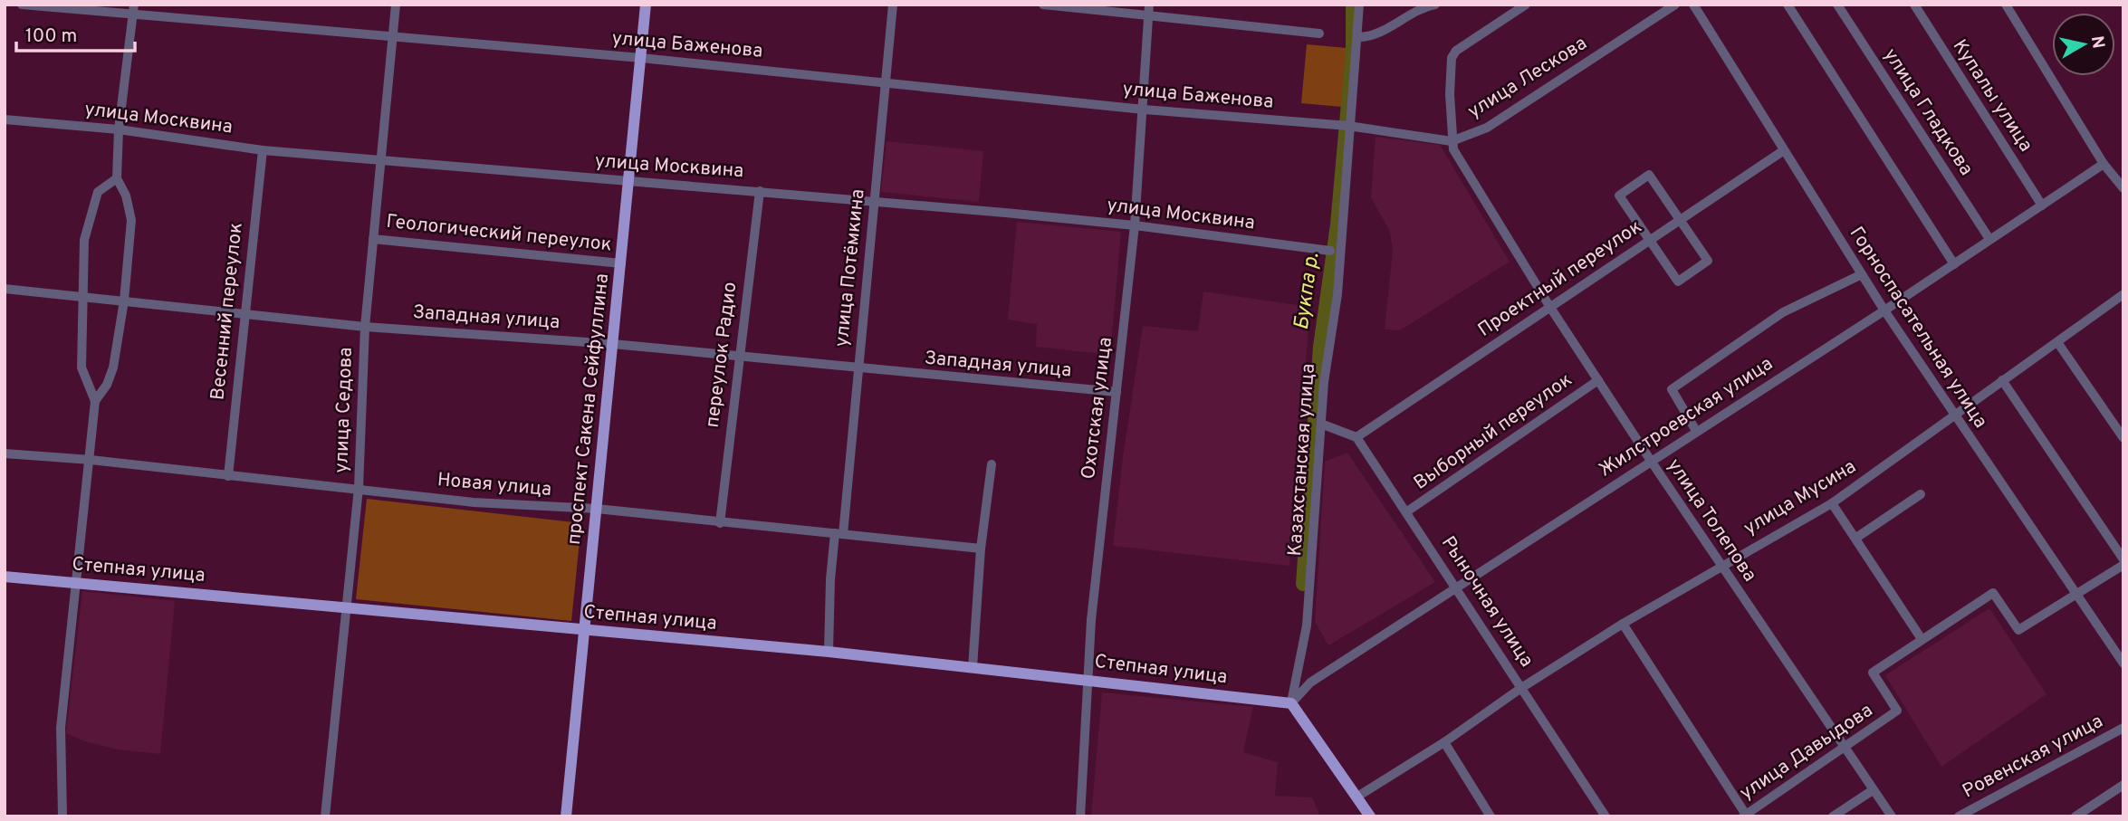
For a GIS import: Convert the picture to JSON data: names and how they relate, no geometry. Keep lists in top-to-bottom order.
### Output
{
  "streets": {
    "main road": ["проспект Сакена Сейфуллина", "Степная улица"],
    "street": [
      "улица Баженова",
      "улица Лескова",
      "Купалы улица",
      "улица Гладкова",
      "улица Москвина",
      "Геологический переулок",
      "улица Потёмкина",
      "Проектный переулок",
      "Весенний переулок",
      "Западная улица",
      "Горноспасательная улица",
      "переулок Радио",
      "Охотская улица",
      "улица Седова",
      "Жилстроевская улица",
      "Выборный переулок",
      "Казахстанская улица",
      "Новая улица",
      "улица Мусина",
      "улица Толепова",
      "Рыночная улица",
      "улица Давыдова",
      "Ровенская улица"
    ]
  },
  "crossings": [
    ["улица Баженова", "улица Лескова"],
    ["улица Баженова", "улица Потёмкина"],
    ["улица Баженова", "Охотская улица"],
    ["улица Баженова", "проспект Сакена Сейфуллина"],
    ["улица Баженова", "улица Седова"],
    ["улица Баженова", "Казахстанская улица"],
    ["улица Лескова", "Казахстанская улица"],
    ["улица Лескова", "улица Толепова"],
    ["Купалы улица", "Жилстроевская улица"],
    ["улица Гладкова", "Жилстроевская улица"],
    ["улица Москвина", "улица Потёмкина"],
    ["улица Москвина", "Весенний переулок"],
    ["улица Москвина", "переулок Радио"],
    ["улица Москвина", "Охотская улица"],
    ["улица Москвина", "проспект Сакена Сейфуллина"],
    ["улица Москвина", "улица Седова"],
    ["Геологический переулок", "проспект Сакена Сейфуллина"],
    ["Геологический переулок", "улица Седова"],
    ["улица Потёмкина", "Западная улица"],
    ["улица Потёмкина", "Новая улица"],
    ["улица Потёмкина", "Степная улица"],
    ["Проектный переулок", "Горноспасательная улица"],
    ["Проектный переулок", "улица Толепова"],
    ["Проектный переулок", "Рыночная улица"],
    ["Весенний переулок", "Западная улица"],
    ["Весенний переулок", "Новая улица"],
    ["Западная улица", "переулок Радио"],
    ["Западная улица", "Охотская улица"],
    ["Западная улица", "проспект Сакена Сейфуллина"],
    ["Западная улица", "улица Седова"],
    ["Горноспасательная улица", "Жилстроевская улица"],
    ["Горноспасательная улица", "улица Мусина"],
    ["Горноспасательная улица", "улица Давыдова"],
    ["переулок Радио", "Новая улица"],
    ["Охотская улица", "Степная улица"],
    ["проспект Сакена Сейфуллина", "Новая улица"],
    ["проспект Сакена Сейфуллина", "Степная улица"],
    ["улица Седова", "Новая улица"],
    ["улица Седова", "Степная улица"],
    ["Жилстроевская улица", "Казахстанская улица"],
    ["Жилстроевская улица", "улица Толепова"],
    ["Жилстроевская улица", "Степная улица"],
    ["Жилстроевская улица", "Рыночная улица"],
    ["Выборный переулок", "улица Толепова"],
    ["Выборный переулок", "Рыночная улица"],
    ["Казахстанская улица", "Степная улица"],
    ["улица Мусина", "улица Толепова"],
    ["улица Мусина", "Рыночная улица"],
    ["улица Толепова", "улица Давыдова"]
  ],
  "water": ["Букпа р."],
  "scale_bar": "100 m",
  "north": "right"
}
